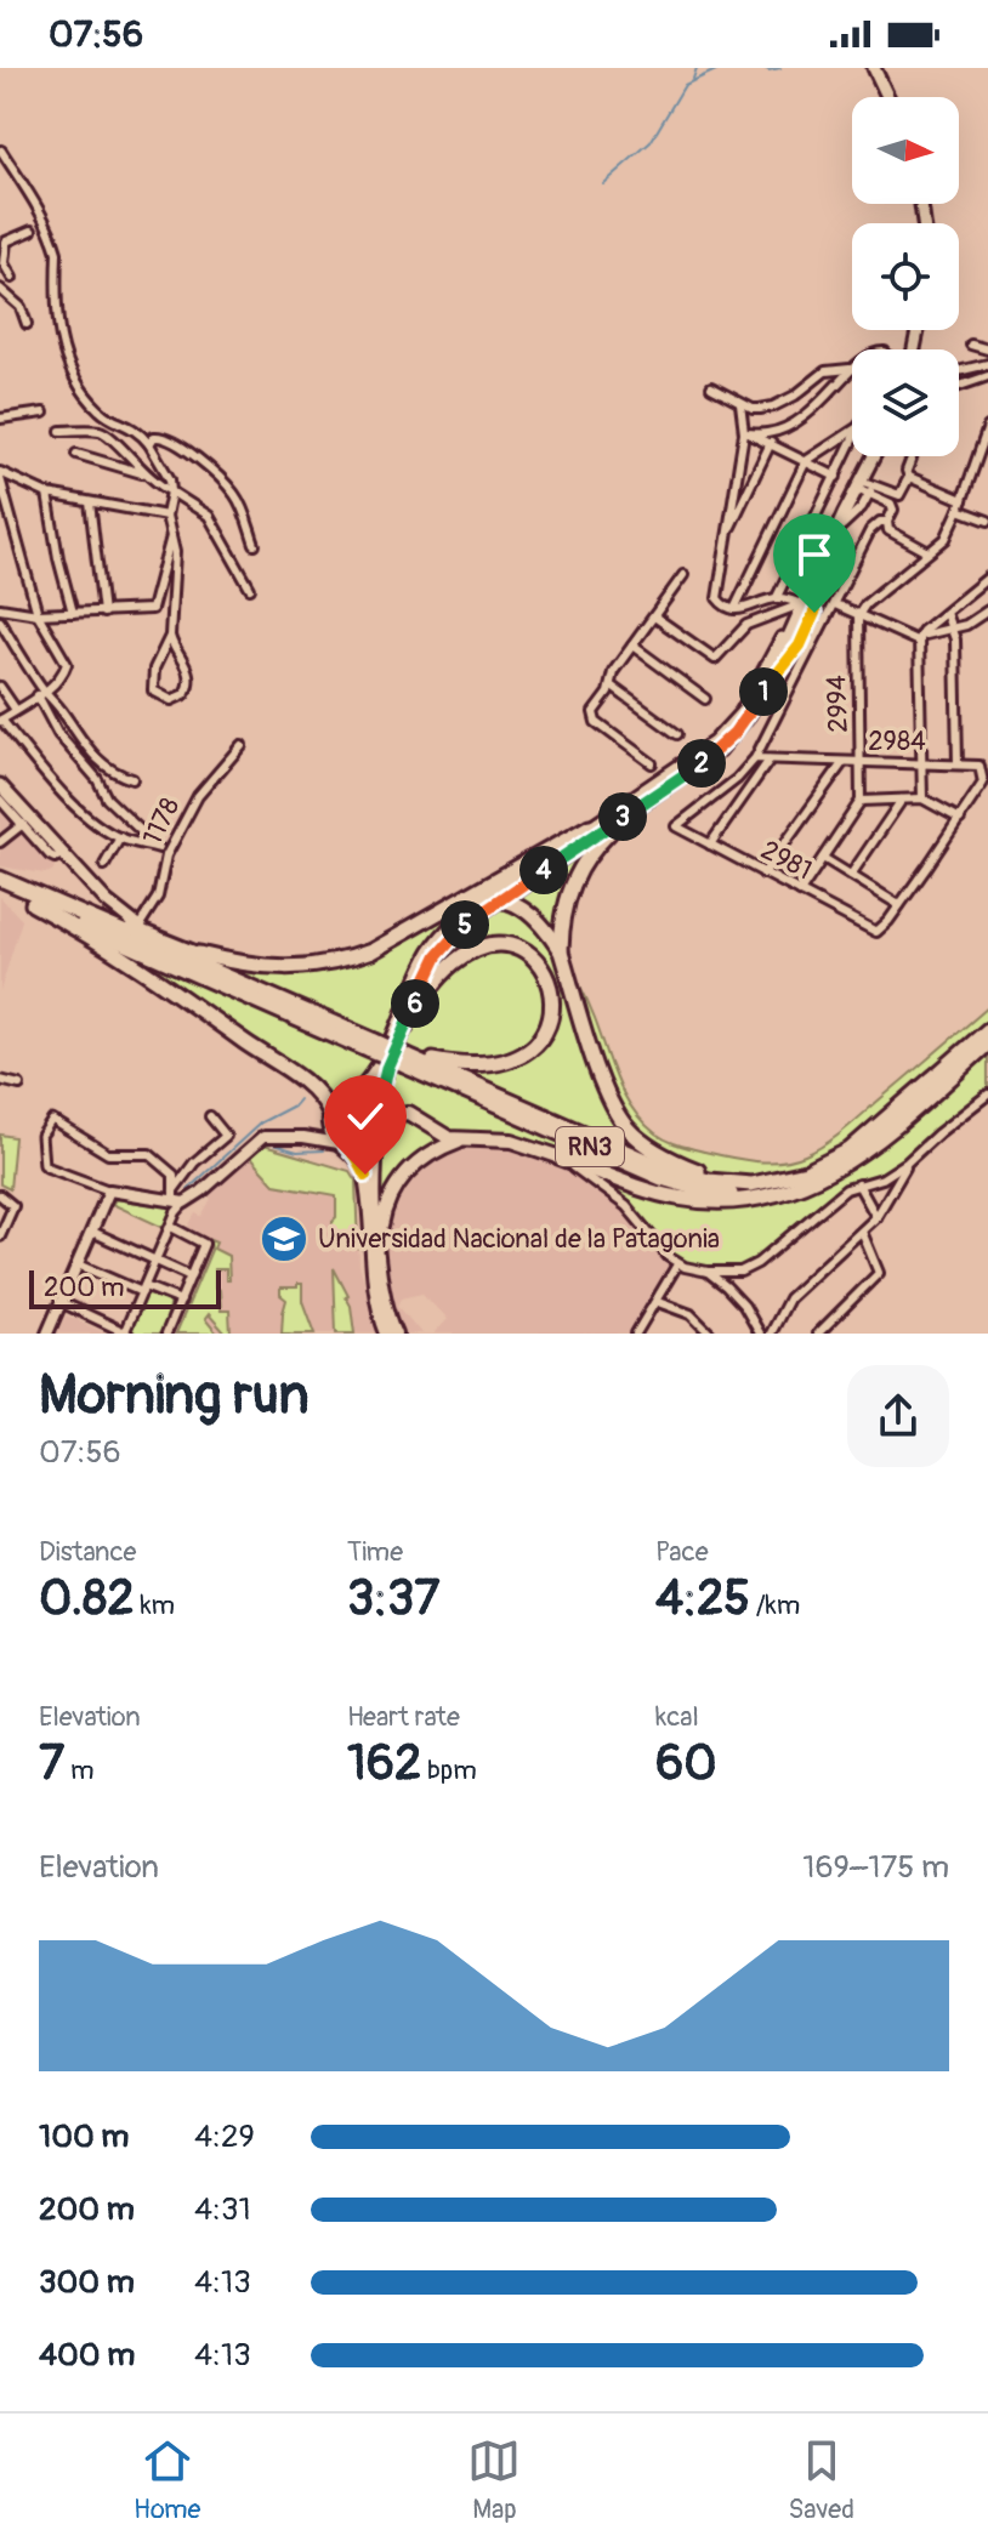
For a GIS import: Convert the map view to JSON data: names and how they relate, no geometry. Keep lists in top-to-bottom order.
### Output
{
  "streets": {
    "highway": ["RN3"],
    "street": [
      "2994",
      "2984",
      "1178",
      "2981"
    ]
  },
  "crossings": [
    ["2994", "2984"],
    ["2984", "2981"]
  ],
  "places": {
    "school or university": ["Universidad Nacional de la Patagonia"]
  },
  "scale_bar": "200 m",
  "north": "right",
  "page": {
    "status": "07:56",
    "pins": [
      "1",
      "2",
      "3",
      "4",
      "5",
      "6"
    ],
    "scale": "200 m",
    "heading": ["Morning run", "07:56"],
    "stats": [
      ["Distance", "0.82 km"],
      ["Time", "3:37"],
      ["Pace", "4:25 /km"],
      ["Elevation", "7 m"],
      ["Heart rate", "162 bpm"],
      ["kcal", "60"]
    ],
    "chart": ["Elevation", "169–175 m"],
    "list": [
      {
        "name": "100 m",
        "note": "4:29"
      },
      {
        "name": "200 m",
        "note": "4:31"
      },
      {
        "name": "300 m",
        "note": "4:13"
      },
      {
        "name": "400 m",
        "note": "4:13"
      }
    ],
    "tabs": ["Home", "Map", "Saved"]
  }
}
